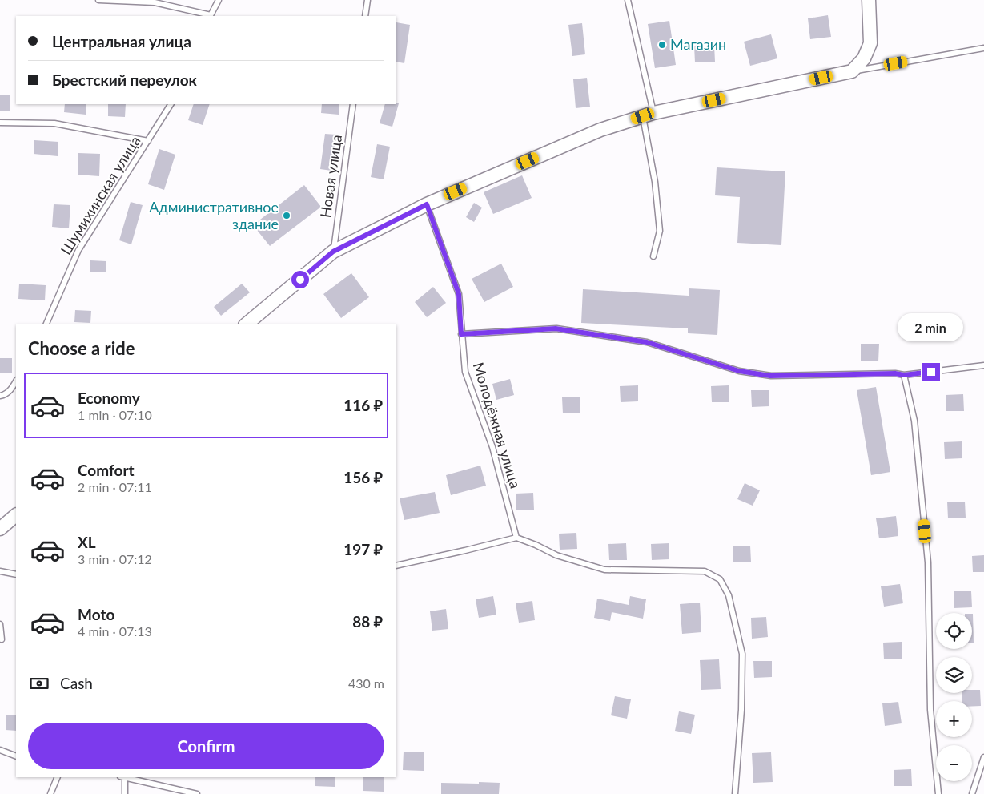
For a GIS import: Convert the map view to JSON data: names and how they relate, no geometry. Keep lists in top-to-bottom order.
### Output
{
  "streets": {
    "lane": ["Новая улица", "Шумихинская улица", "Молодёжная улица"]
  },
  "places": ["Магазин", "Административное здание"],
  "page": {
    "banner": ["Центральная улица", "Брестский переулок"],
    "bubble": "2 min",
    "heading": "Choose a ride",
    "list": [
      {
        "name": "Economy",
        "note": "1 min · 07:10",
        "value": "116 ₽"
      },
      {
        "name": "Comfort",
        "note": "2 min · 07:11",
        "value": "156 ₽"
      },
      {
        "name": "XL",
        "note": "3 min · 07:12",
        "value": "197 ₽"
      },
      {
        "name": "Moto",
        "note": "4 min · 07:13",
        "value": "88 ₽"
      }
    ],
    "map_buttons": ["+", "−"],
    "pay": ["Cash", "430 m"],
    "buttons": "Confirm"
  }
}
